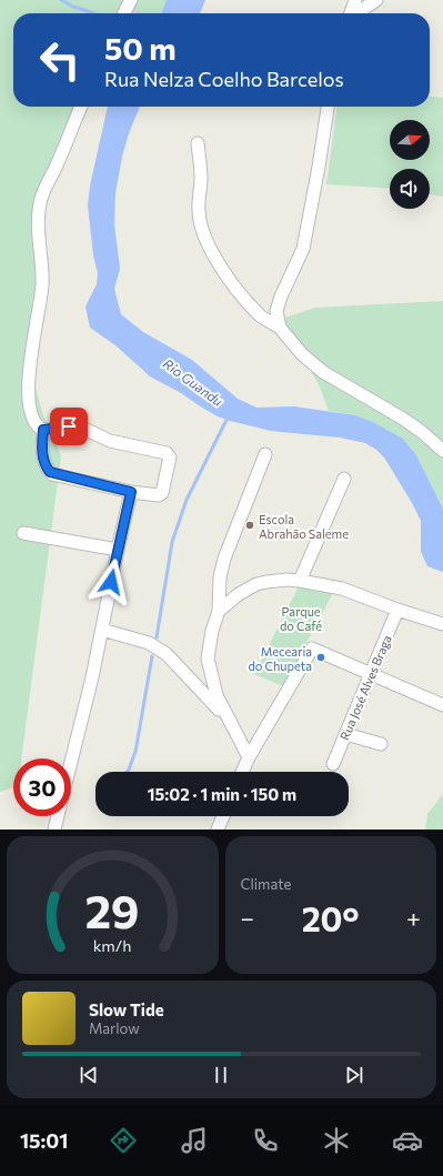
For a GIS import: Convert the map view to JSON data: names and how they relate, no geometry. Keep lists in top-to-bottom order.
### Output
{
  "streets": {
    "street": ["Rua José Alves Braga"]
  },
  "water": ["Rio Guandu"],
  "parks": ["Parque do Café"],
  "places": ["Escola Abrahão Saleme", "Mecearia do Chupeta"],
  "north": "right",
  "page": {
    "turn": ["50 m", "Rua Nelza Coelho Barcelos"],
    "limit": "30",
    "trip": "15:02 · 1 min · 150 m",
    "tile": "Climate",
    "heat": ["−", "20°", "+"],
    "song": ["Slow Tide", "Marlow"],
    "tabs": "15:01",
    "gauge": ["29", "km/h"]
  }
}
